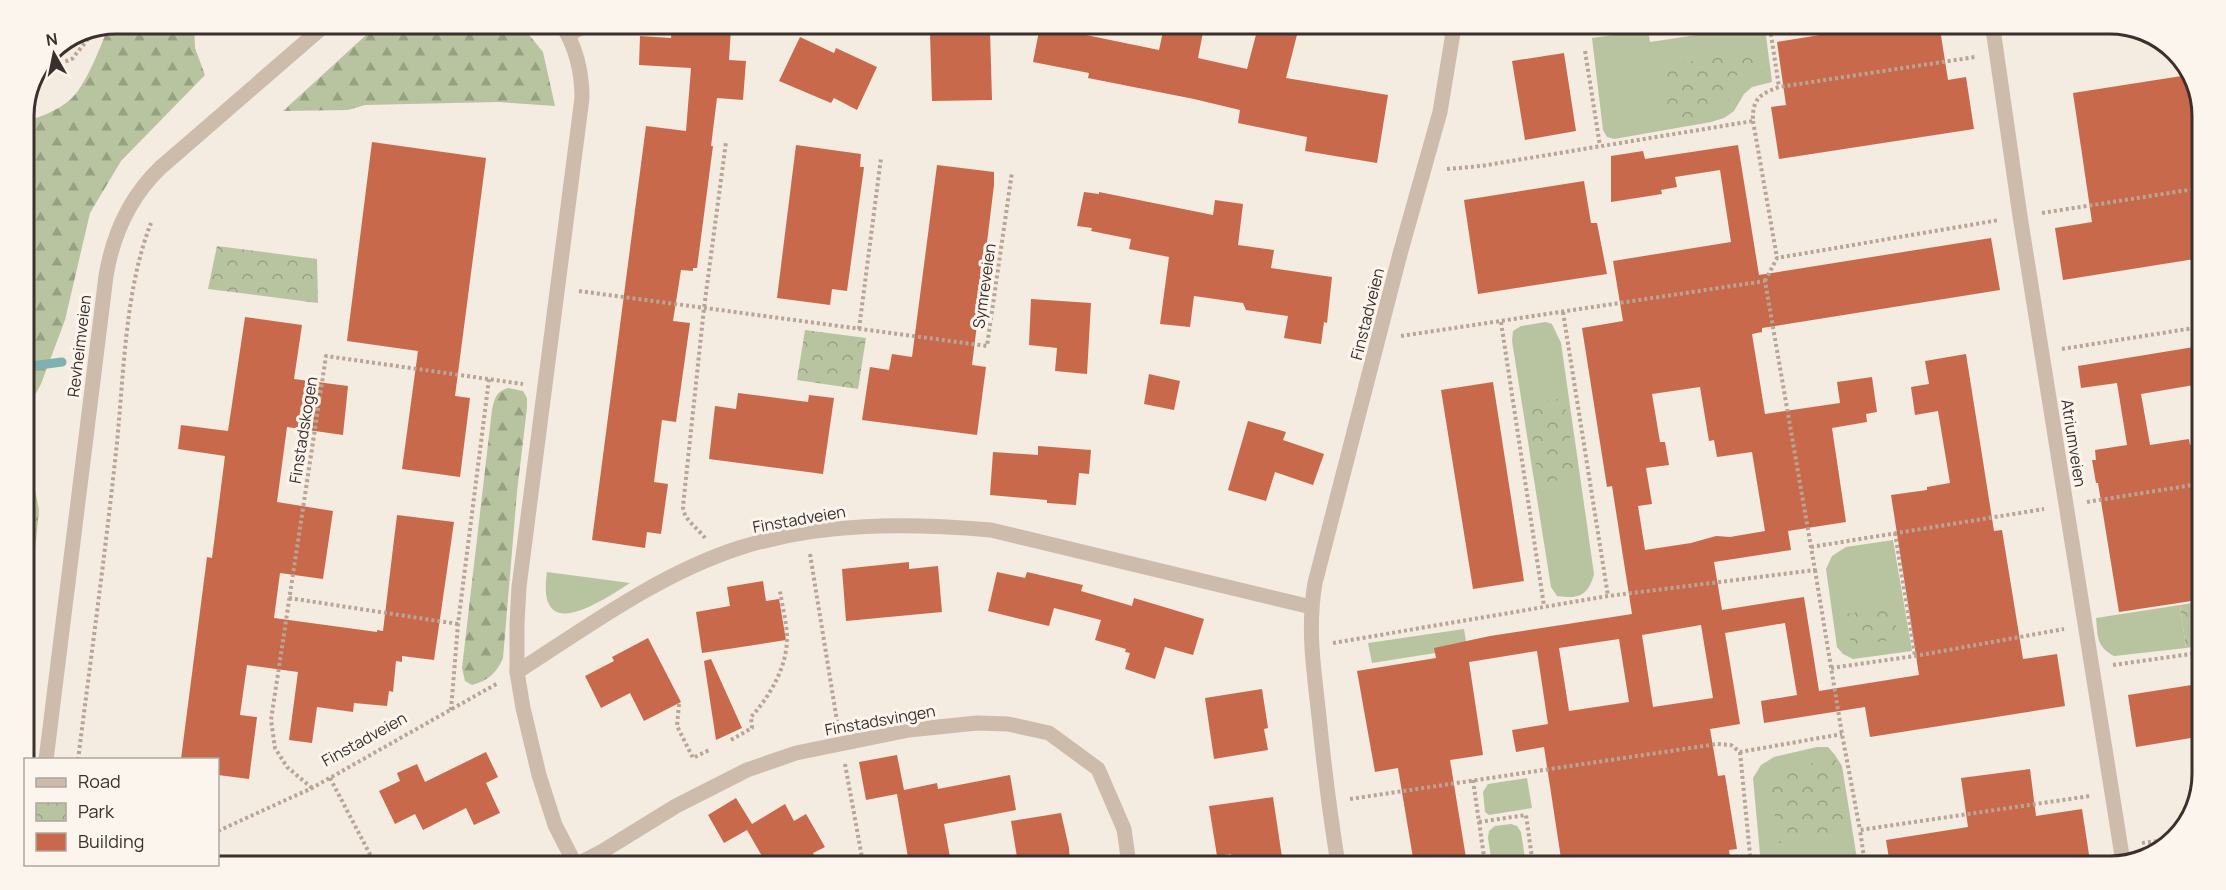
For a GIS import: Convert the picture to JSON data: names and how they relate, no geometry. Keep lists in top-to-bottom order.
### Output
{
  "streets": {
    "street": [
      "Finstadveien",
      "Revheimveien",
      "Atriumveien",
      "Finstadsvingen"
    ],
    "path": ["Symreveien", "Finstadskogen"]
  },
  "crossings": [
    ["Finstadveien", "Finstadskogen"]
  ],
  "legend": ["Road", "Park", "Building"],
  "north": "top"
}
